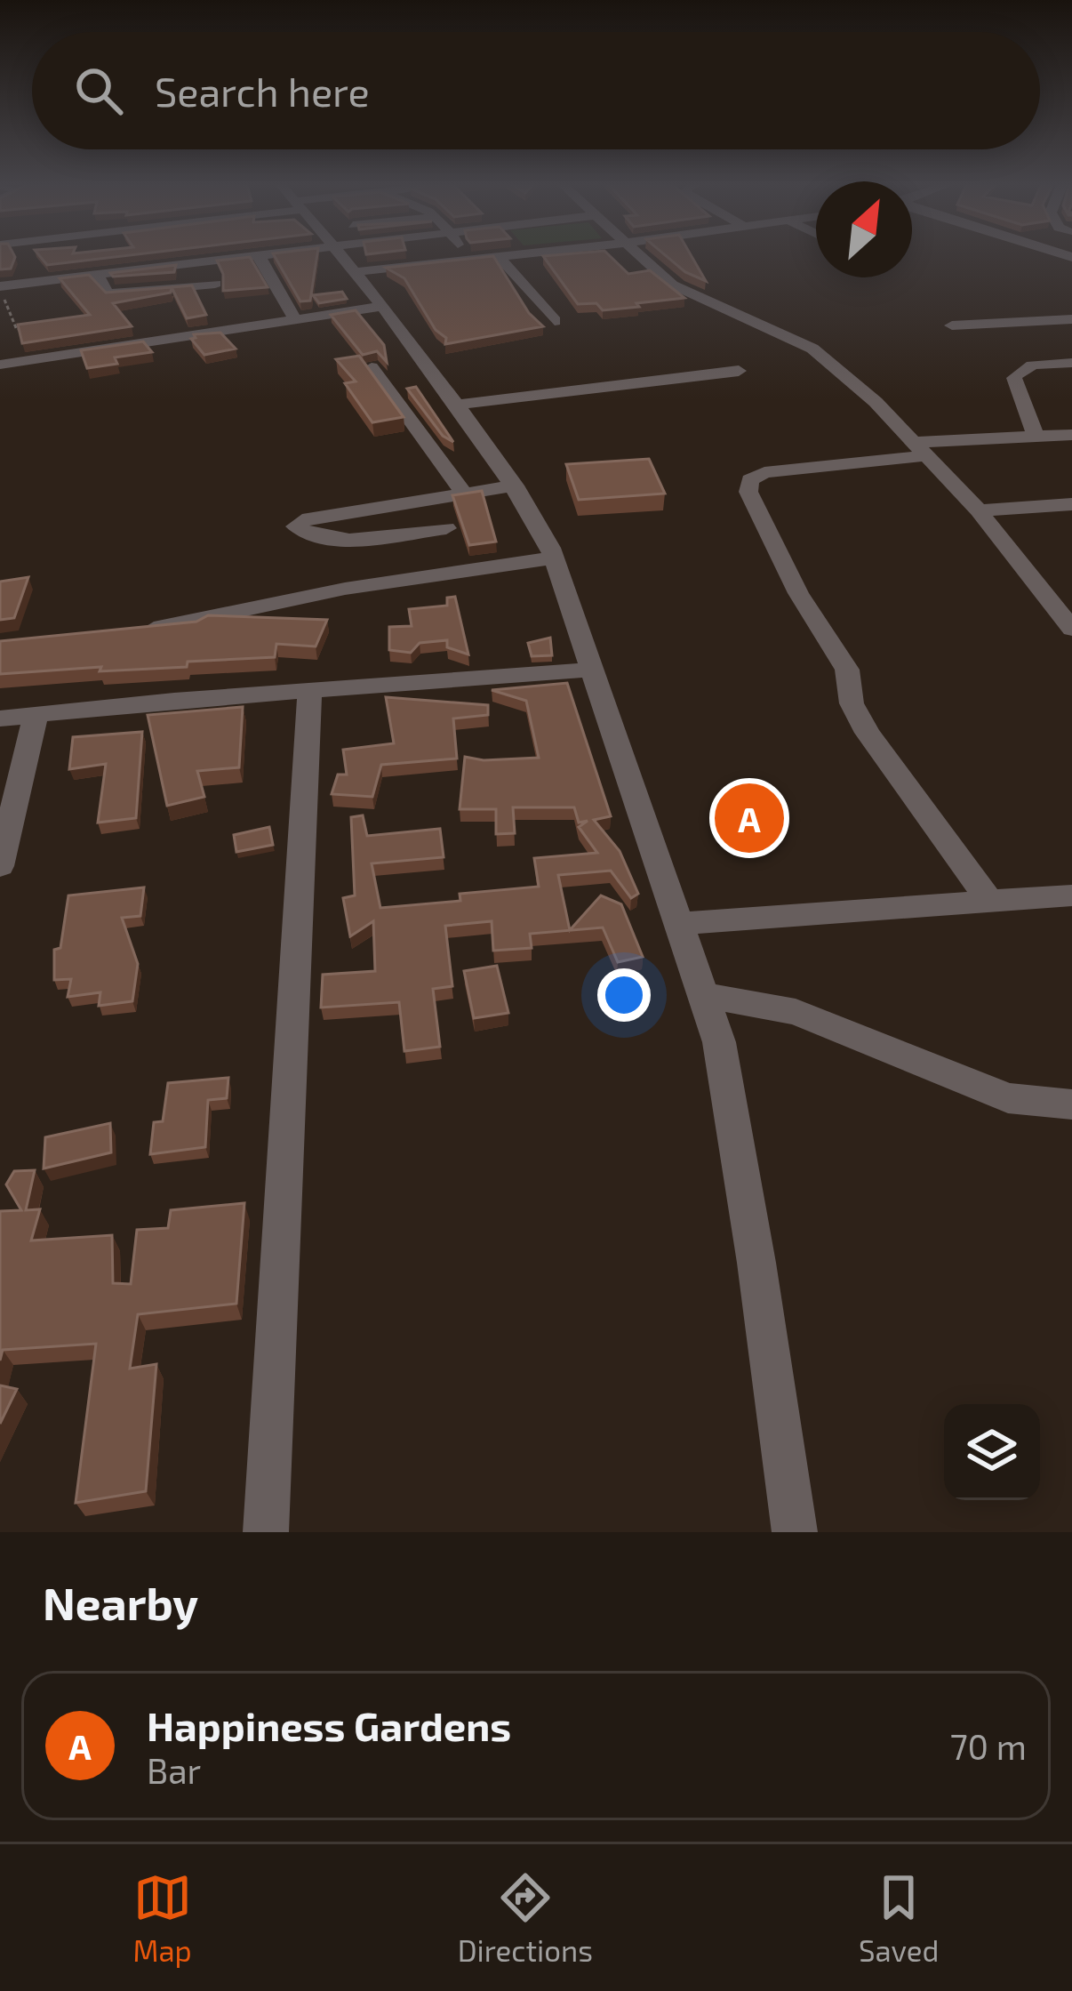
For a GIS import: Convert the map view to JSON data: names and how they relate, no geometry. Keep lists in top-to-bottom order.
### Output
{
  "north": "top right",
  "page": {
    "search": "Search here",
    "pins": "A",
    "heading": "Nearby",
    "list": [
      {
        "mark": "A",
        "name": "Happiness Gardens",
        "note": "Bar",
        "value": "70 m"
      }
    ],
    "nav": ["Map", "Directions", "Saved"]
  }
}
